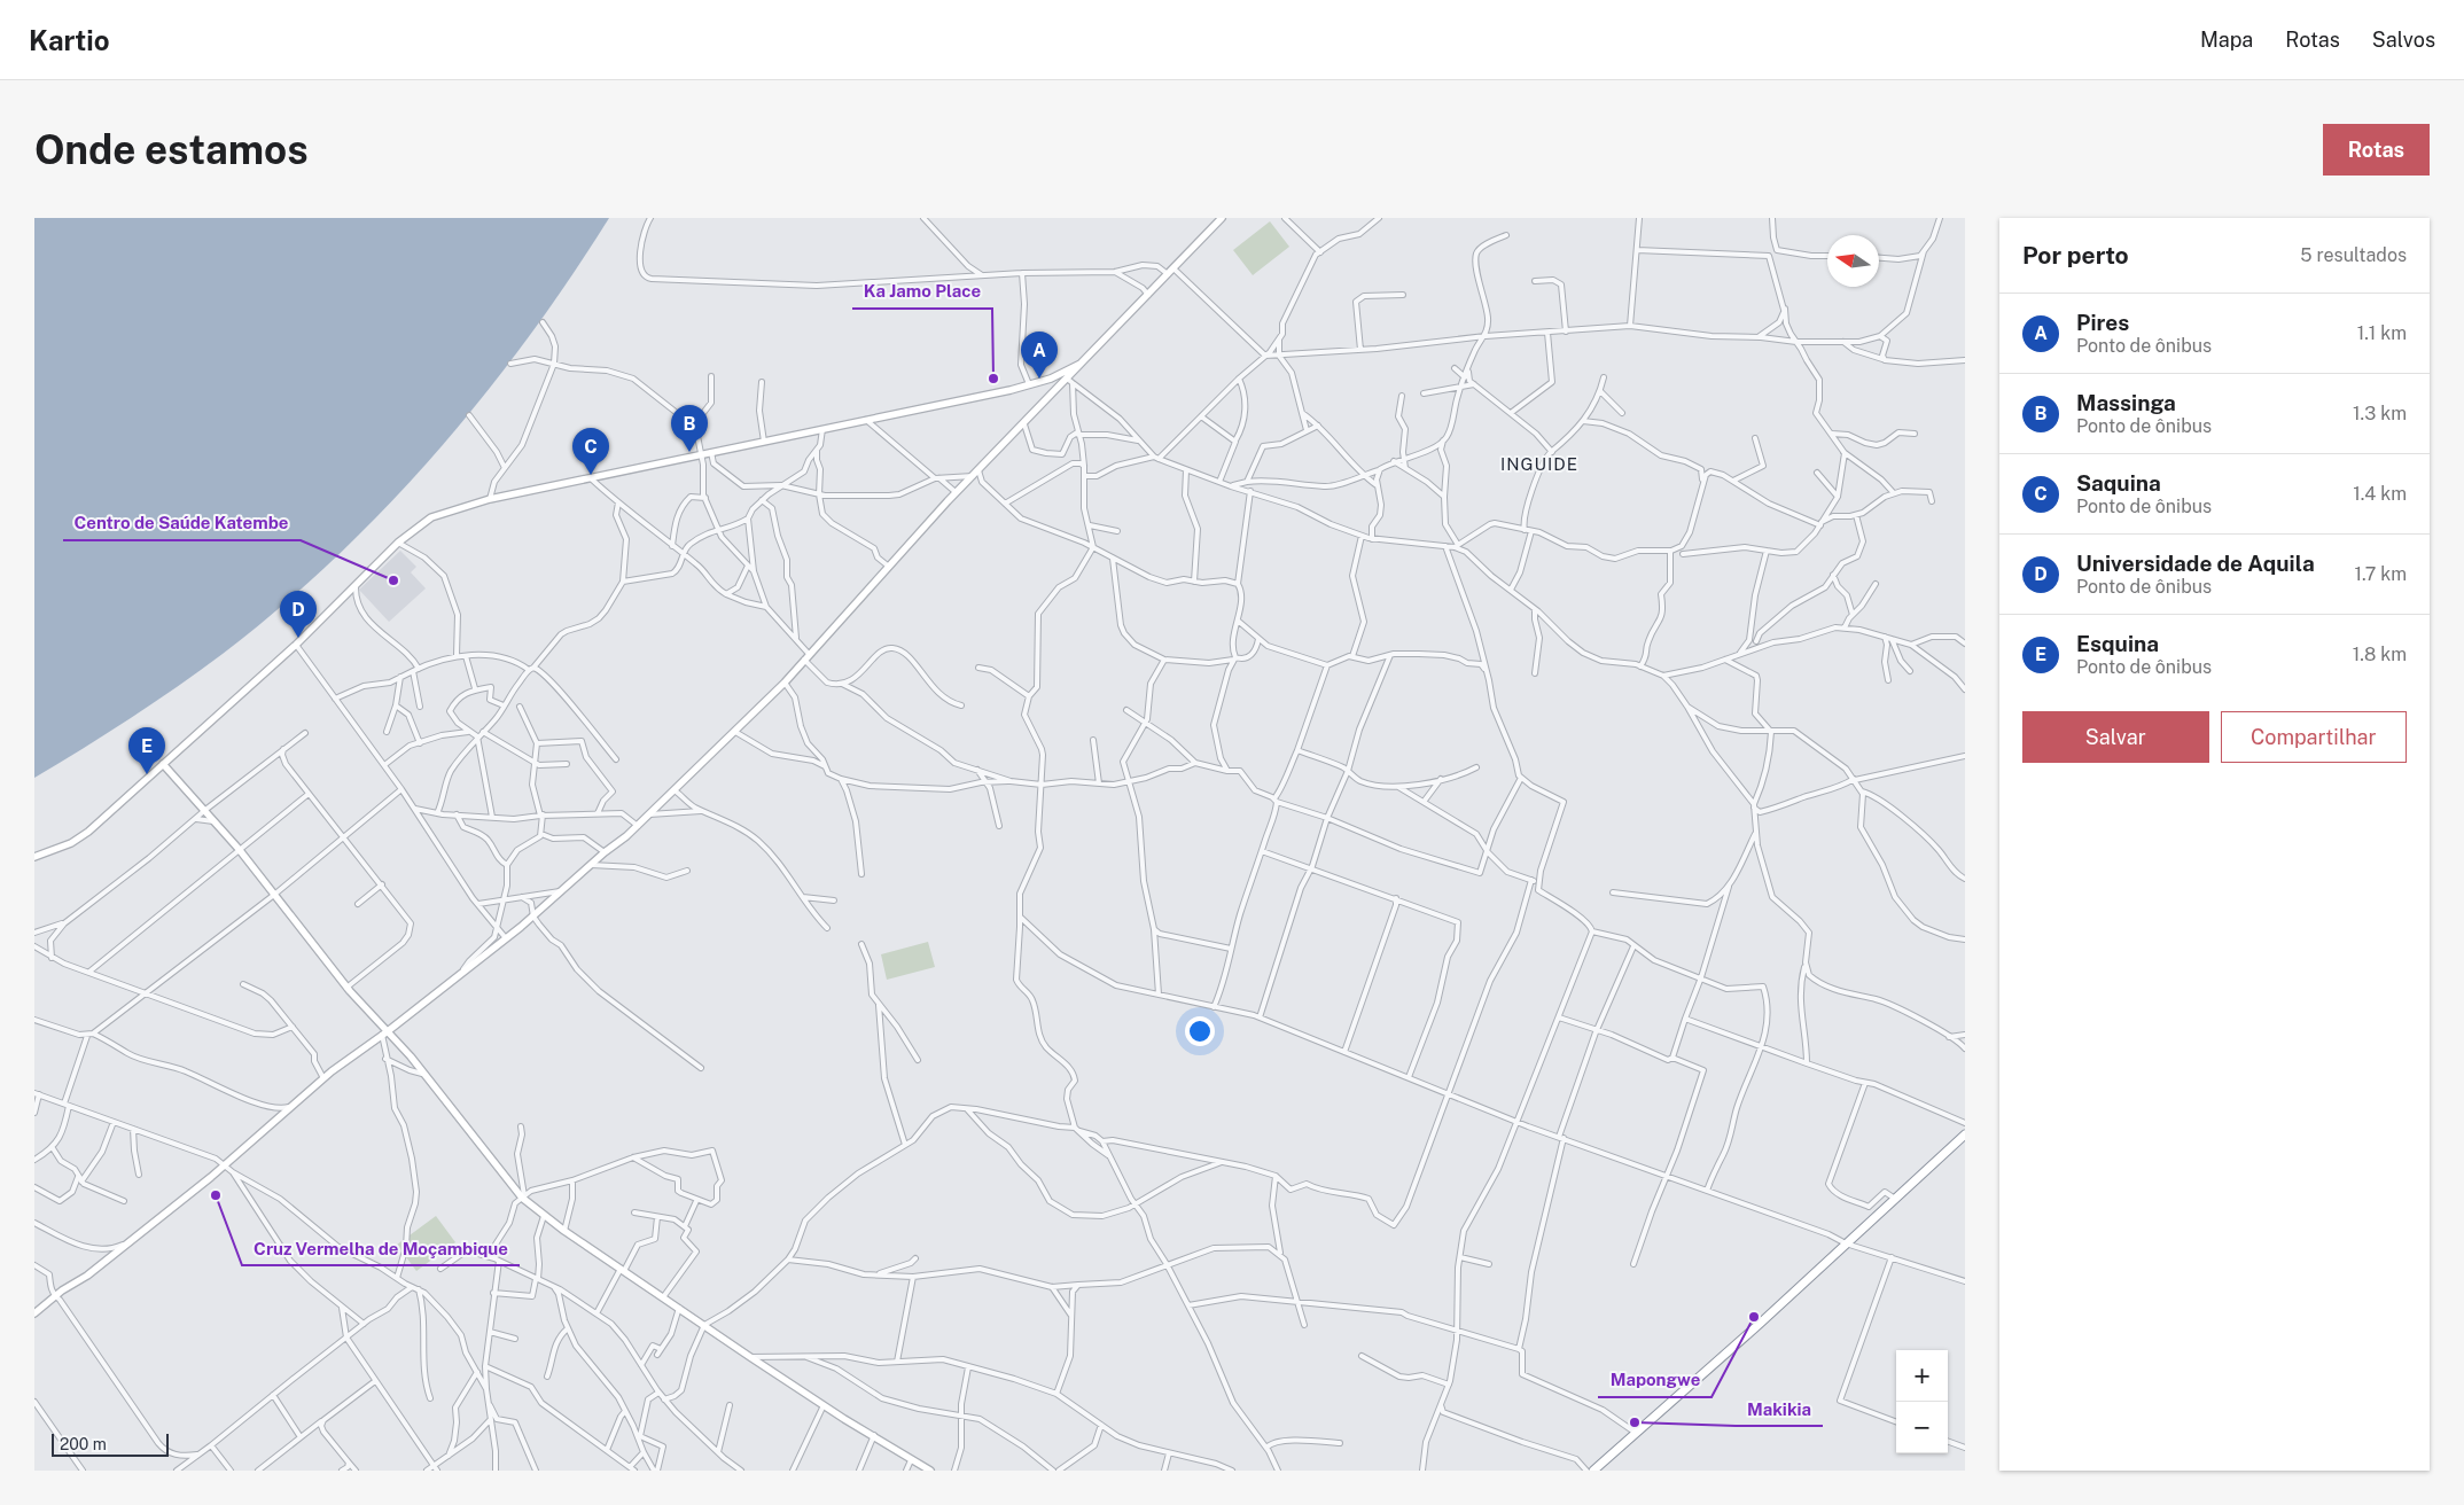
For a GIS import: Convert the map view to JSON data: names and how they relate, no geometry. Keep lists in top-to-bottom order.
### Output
{
  "districts": ["INGUIDE"],
  "places": [
    "Ka Jamo Place",
    "Centro de Saúde Katembe",
    "Cruz Vermelha de Moçambique",
    "Mapongwe",
    "Makikia"
  ],
  "scale_bar": "200 m",
  "north": "left",
  "page": {
    "header": "Kartio",
    "nav": ["Mapa", "Rotas", "Salvos"],
    "buttons": [
      "Rotas",
      ["Salvar", "Compartilhar"]
    ],
    "title": "Onde estamos",
    "heading": ["Por perto", "5 resultados"],
    "list": [
      {
        "mark": "A",
        "name": "Pires",
        "note": "Ponto de ônibus",
        "value": "1.1 km"
      },
      {
        "mark": "B",
        "name": "Massinga",
        "note": "Ponto de ônibus",
        "value": "1.3 km"
      },
      {
        "mark": "C",
        "name": "Saquina",
        "note": "Ponto de ônibus",
        "value": "1.4 km"
      },
      {
        "mark": "D",
        "name": "Universidade de Aquila",
        "note": "Ponto de ônibus",
        "value": "1.7 km"
      },
      {
        "mark": "E",
        "name": "Esquina",
        "note": "Ponto de ônibus",
        "value": "1.8 km"
      }
    ],
    "pins": [
      "A",
      "B",
      "C",
      "D",
      "E"
    ],
    "map_buttons": ["+", "−"],
    "scale": "200 m"
  }
}
